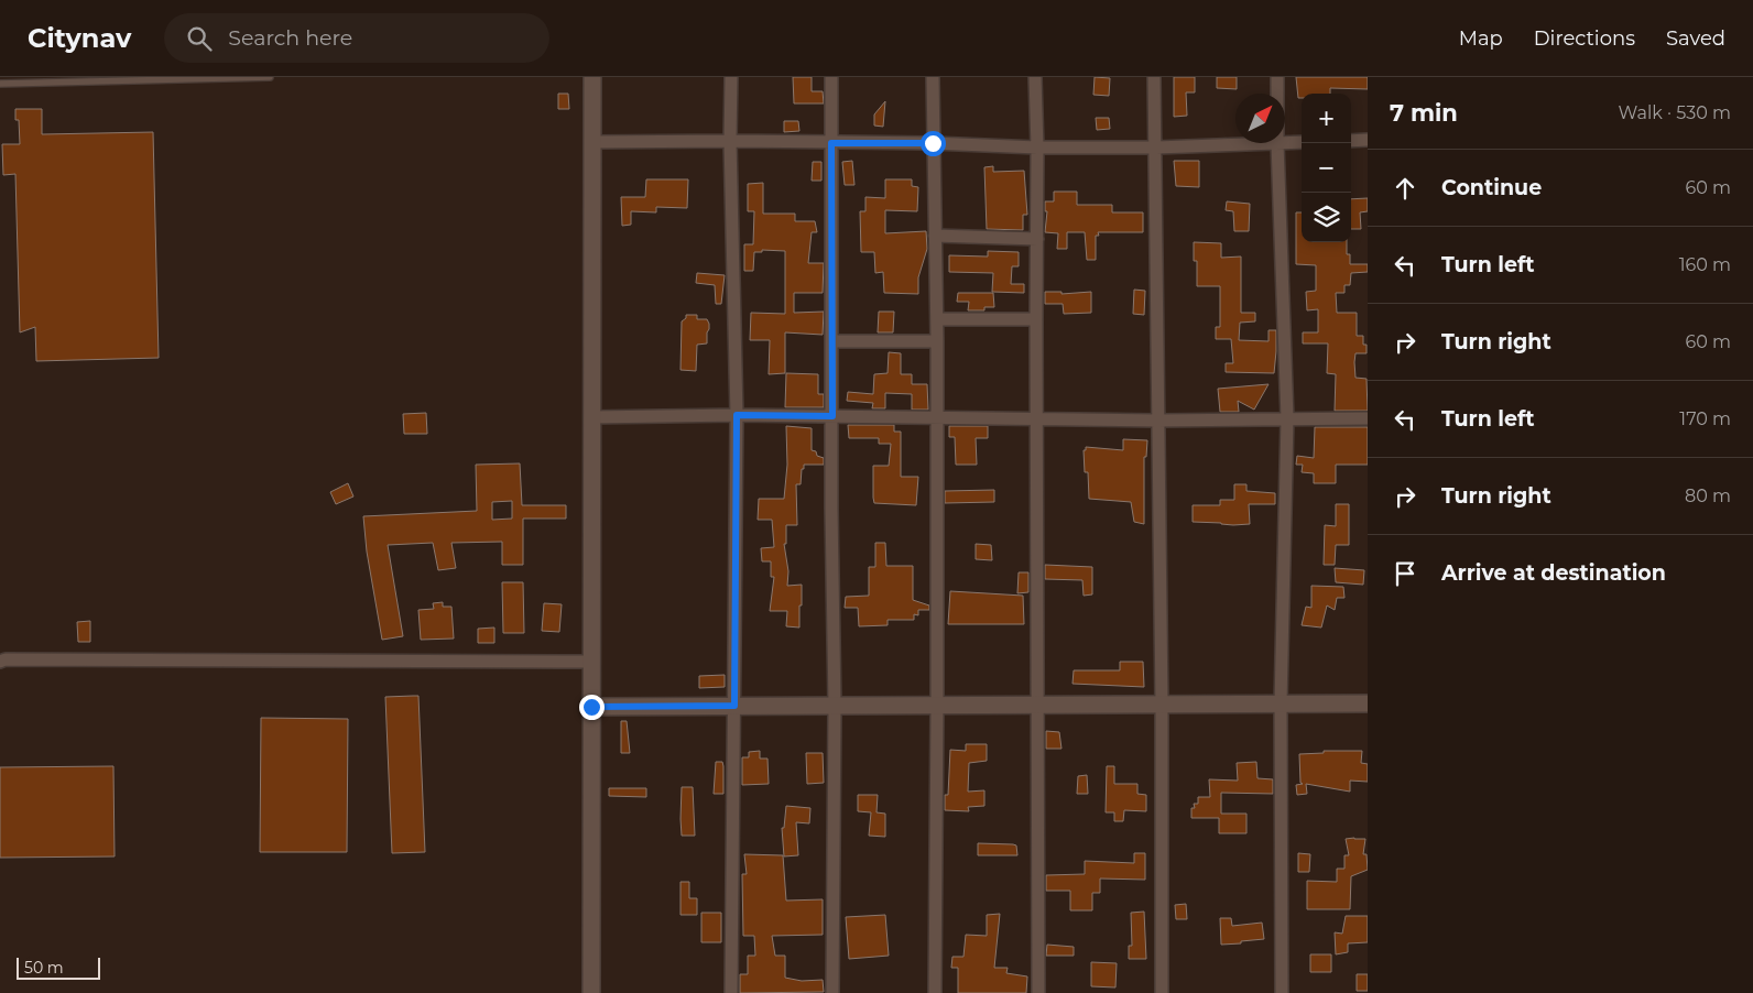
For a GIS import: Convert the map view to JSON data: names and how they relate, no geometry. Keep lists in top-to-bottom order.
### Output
{
  "scale_bar": "50 m",
  "north": "top right",
  "page": {
    "header": "Citynav",
    "search": "Search here",
    "nav": ["Map", "Directions", "Saved"],
    "heading": ["7 min", "Walk · 530 m"],
    "map_buttons": ["+", "−"],
    "list": [
      ["Continue", "60 m"],
      ["Turn left", "160 m"],
      ["Turn right", "60 m"],
      ["Turn left", "170 m"],
      ["Turn right", "80 m"],
      "Arrive at destination"
    ],
    "scale": "50 m"
  }
}
